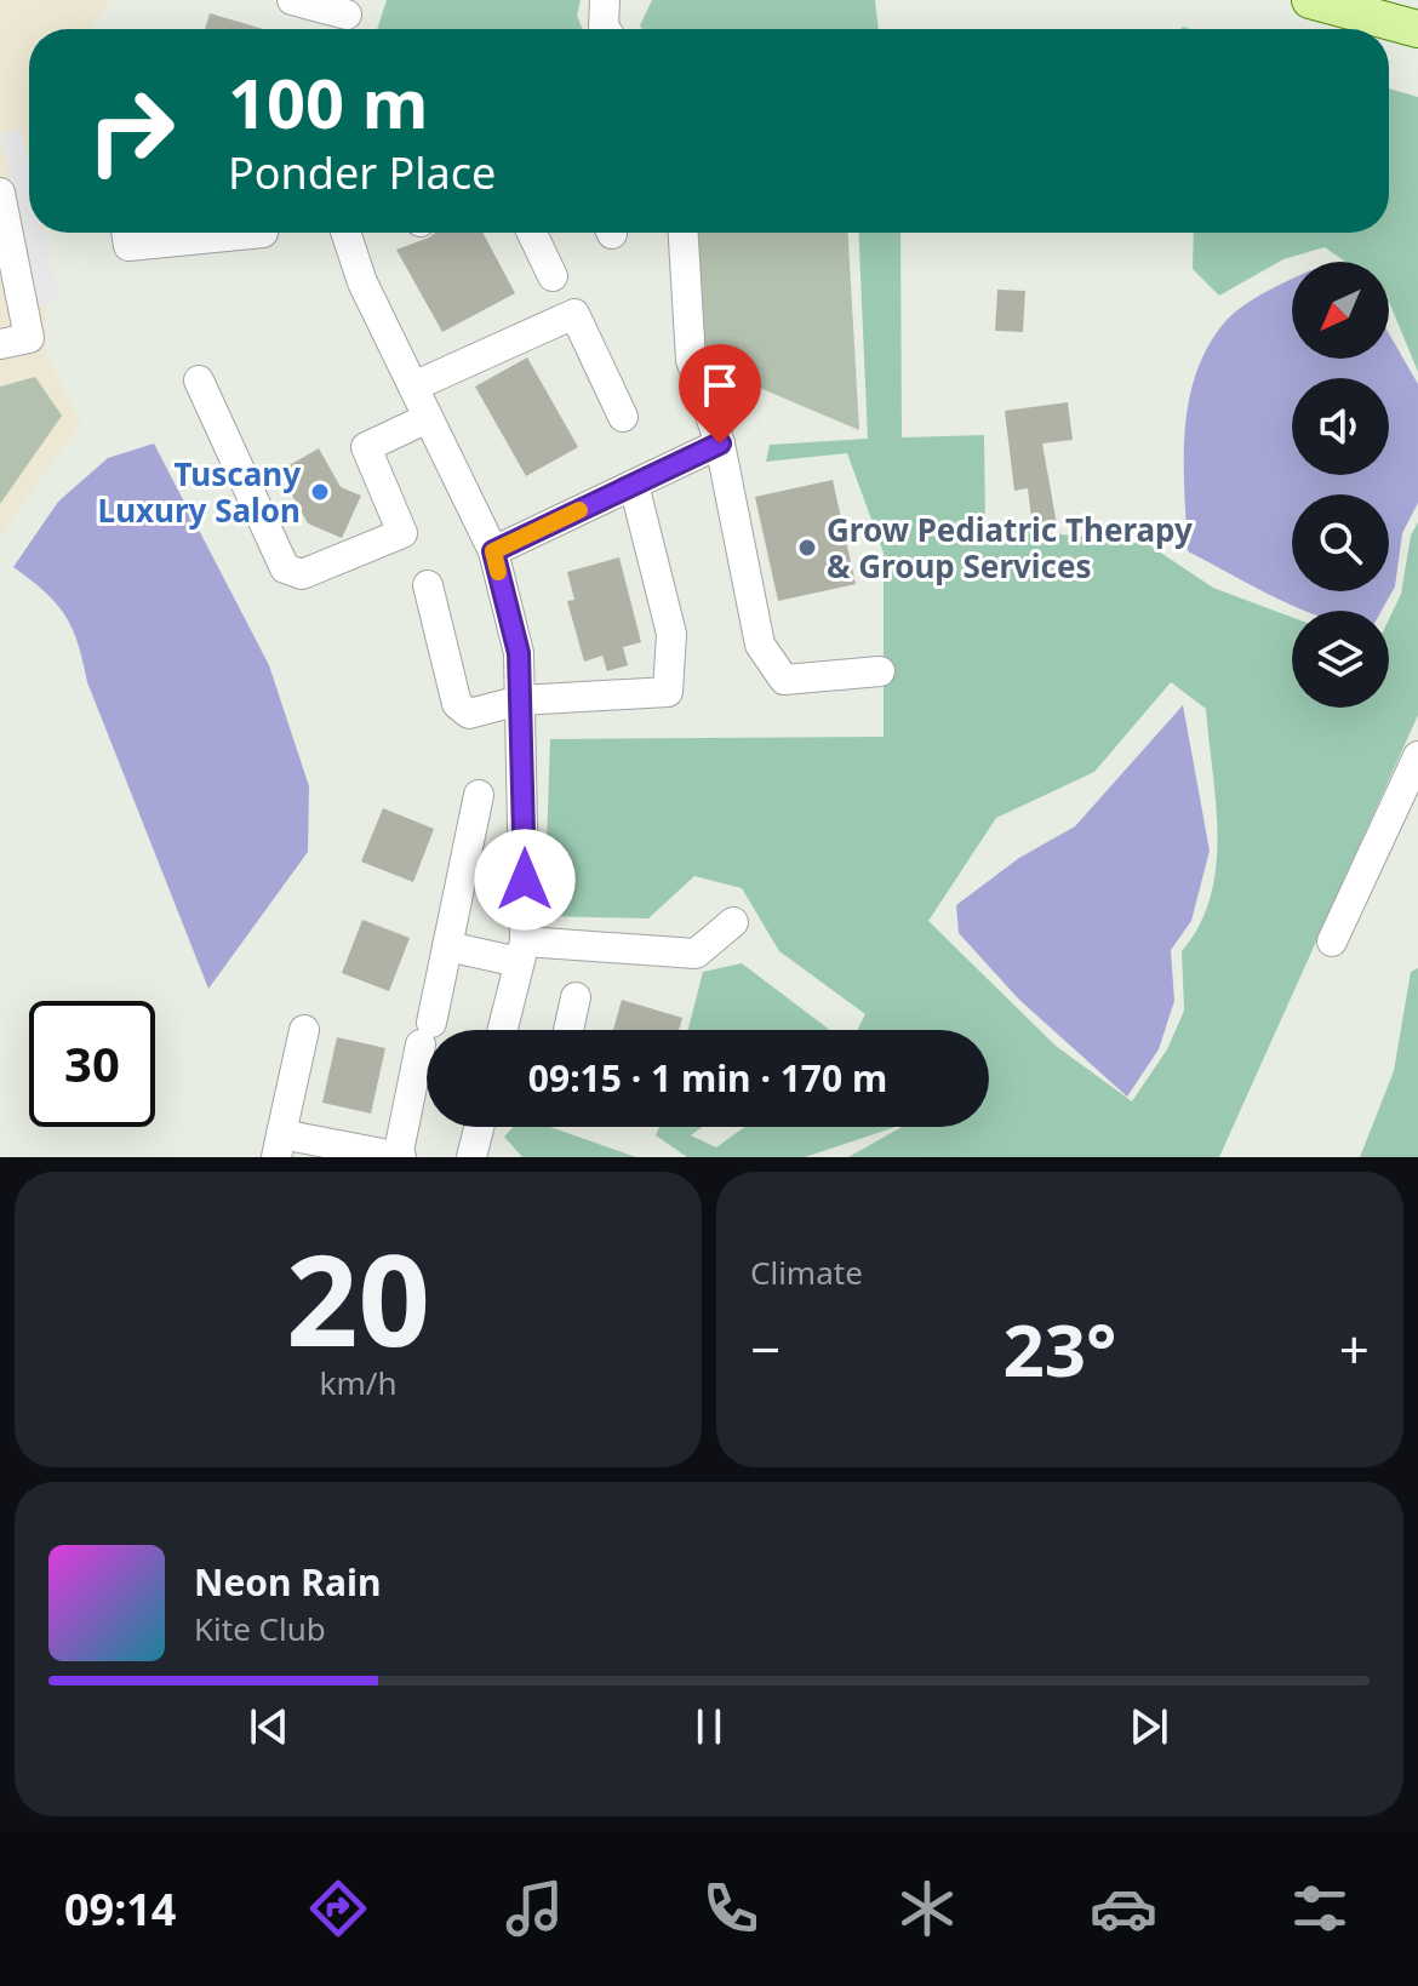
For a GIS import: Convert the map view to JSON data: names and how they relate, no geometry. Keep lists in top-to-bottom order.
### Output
{
  "places": ["Tuscany Luxury Salon", "Grow Pediatric Therapy & Group Services"],
  "north": "bottom left",
  "page": {
    "turn": ["100 m", "Ponder Place"],
    "limit": "30",
    "trip": "09:15 · 1 min · 170 m",
    "tile": [
      ["20", "km/h"],
      "Climate"
    ],
    "heat": ["−", "23°", "+"],
    "song": ["Neon Rain", "Kite Club"],
    "tabs": "09:14"
  }
}
